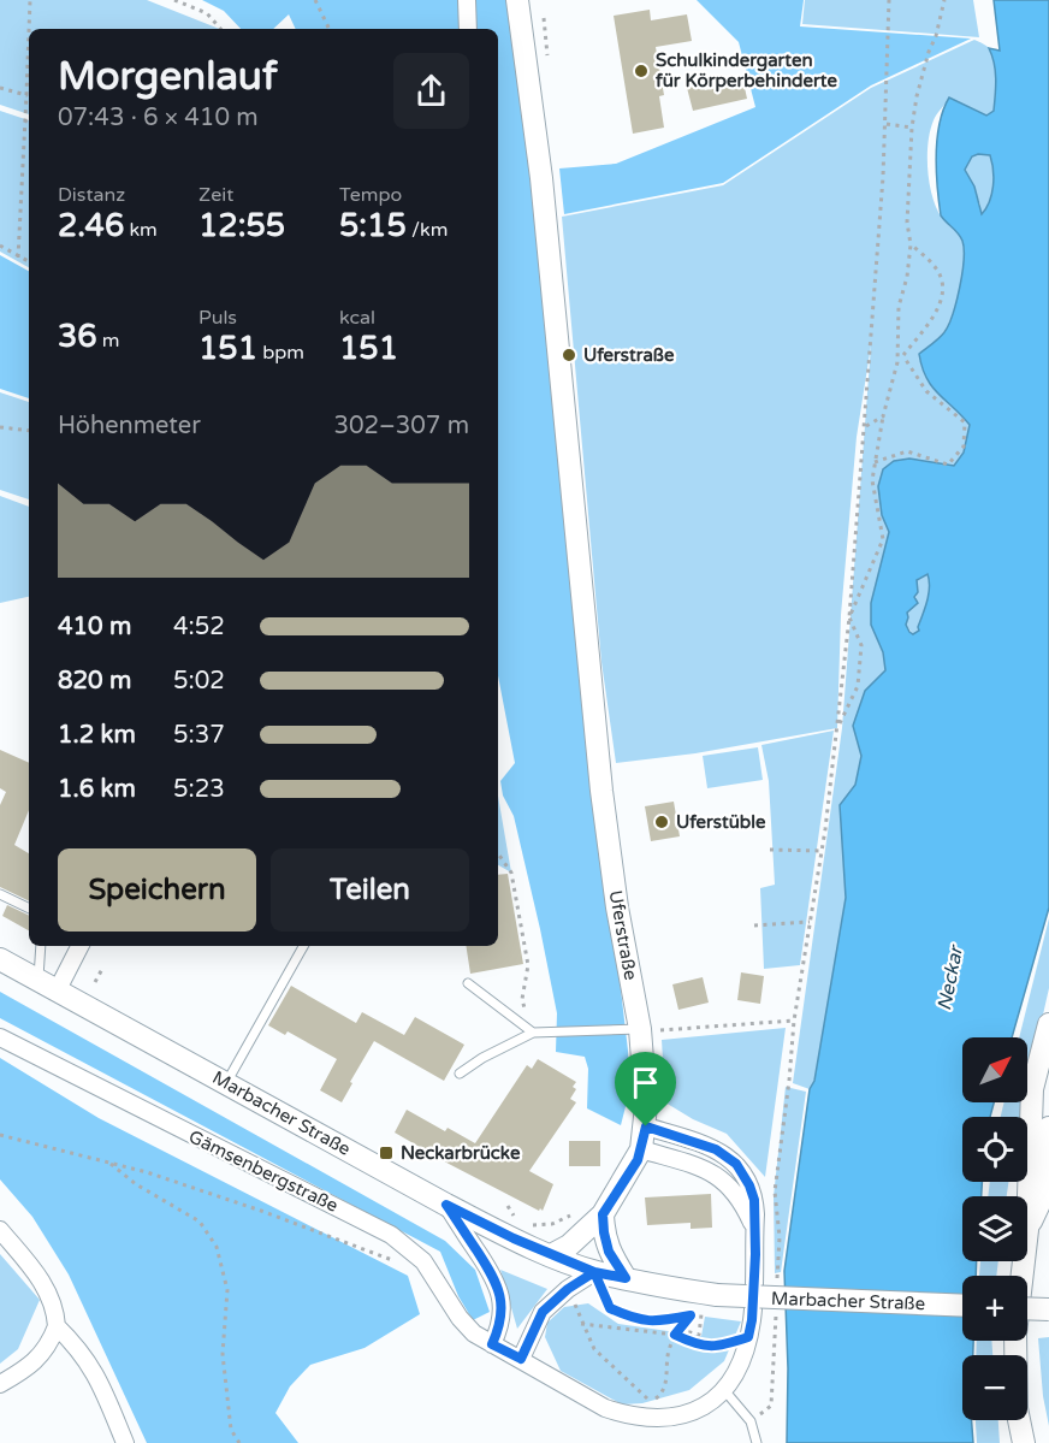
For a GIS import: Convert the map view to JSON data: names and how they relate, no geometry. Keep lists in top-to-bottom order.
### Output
{
  "streets": {
    "main road": ["Uferstraße", "Marbacher Straße"],
    "street": ["Gämsenbergstraße"]
  },
  "crossings": [
    ["Uferstraße", "Marbacher Straße"],
    ["Uferstraße", "Gämsenbergstraße"]
  ],
  "water": ["Neckar"],
  "places": {
    "other": ["Schulkindergarten für Körperbehinderte", "Uferstraße", "Uferstüble"],
    "transit": ["Neckarbrücke"]
  },
  "north": "top right",
  "page": {
    "heading": ["Morgenlauf", "07:43 · 6 × 410 m"],
    "stats": [
      ["Distanz", "2.46 km"],
      ["Zeit", "12:55"],
      ["Tempo", "5:15 /km"],
      ["36 m"],
      ["Puls", "151 bpm"],
      ["kcal", "151"]
    ],
    "chart": ["Höhenmeter", "302–307 m"],
    "list": [
      {
        "name": "410 m",
        "note": "4:52"
      },
      {
        "name": "820 m",
        "note": "5:02"
      },
      {
        "name": "1.2 km",
        "note": "5:37"
      },
      {
        "name": "1.6 km",
        "note": "5:23"
      }
    ],
    "buttons": ["Speichern", "Teilen"],
    "map_buttons": ["+", "−"]
  }
}
